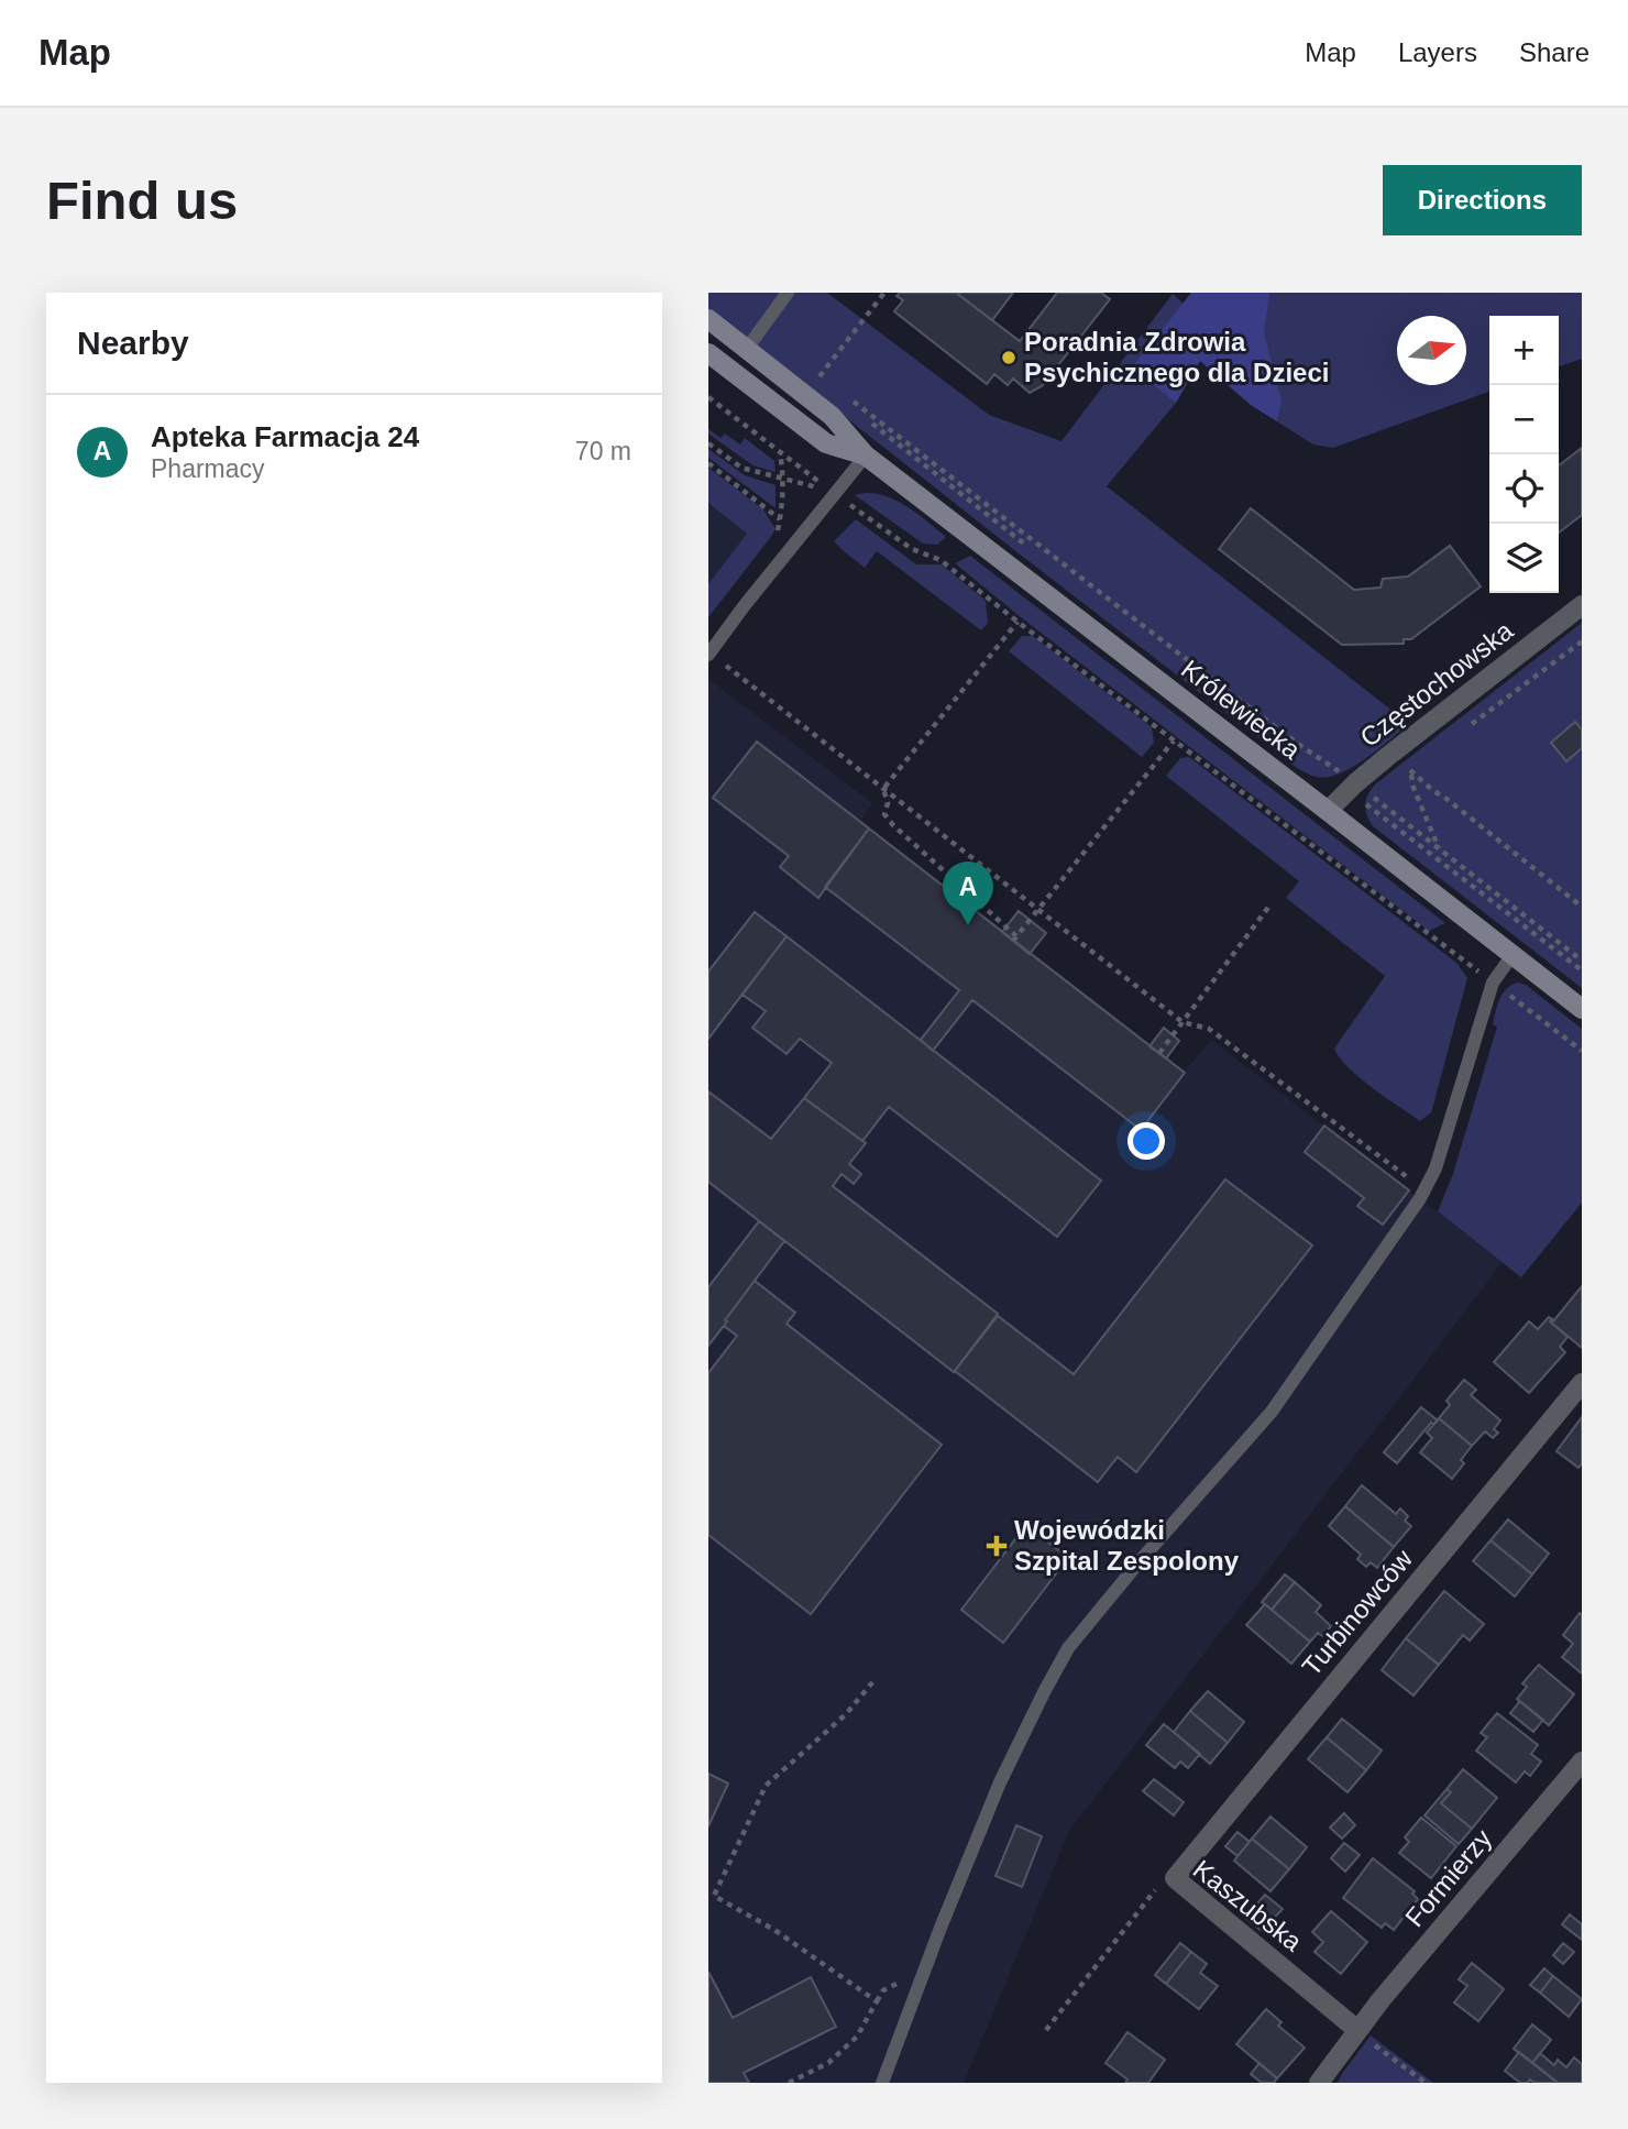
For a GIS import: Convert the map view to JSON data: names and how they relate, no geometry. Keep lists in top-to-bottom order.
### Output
{
  "streets": {
    "main road": ["Królewiecka"],
    "street": [
      "Częstochowska",
      "Turbinowców",
      "Formierzy",
      "Kaszubska"
    ]
  },
  "crossings": [
    ["Częstochowska", "Królewiecka"],
    ["Turbinowców", "Kaszubska"],
    ["Formierzy", "Kaszubska"]
  ],
  "places": {
    "other": ["Poradnia Zdrowia Psychicznego dla Dzieci"],
    "health": ["Wojewódzki Szpital Zespolony"]
  },
  "north": "right",
  "page": {
    "header": "Map",
    "nav": ["Map", "Layers", "Share"],
    "buttons": "Directions",
    "title": "Find us",
    "heading": "Nearby",
    "map_buttons": ["+", "−"],
    "list": [
      {
        "mark": "A",
        "name": "Apteka Farmacja 24",
        "note": "Pharmacy",
        "value": "70 m"
      }
    ],
    "pins": "A"
  }
}
